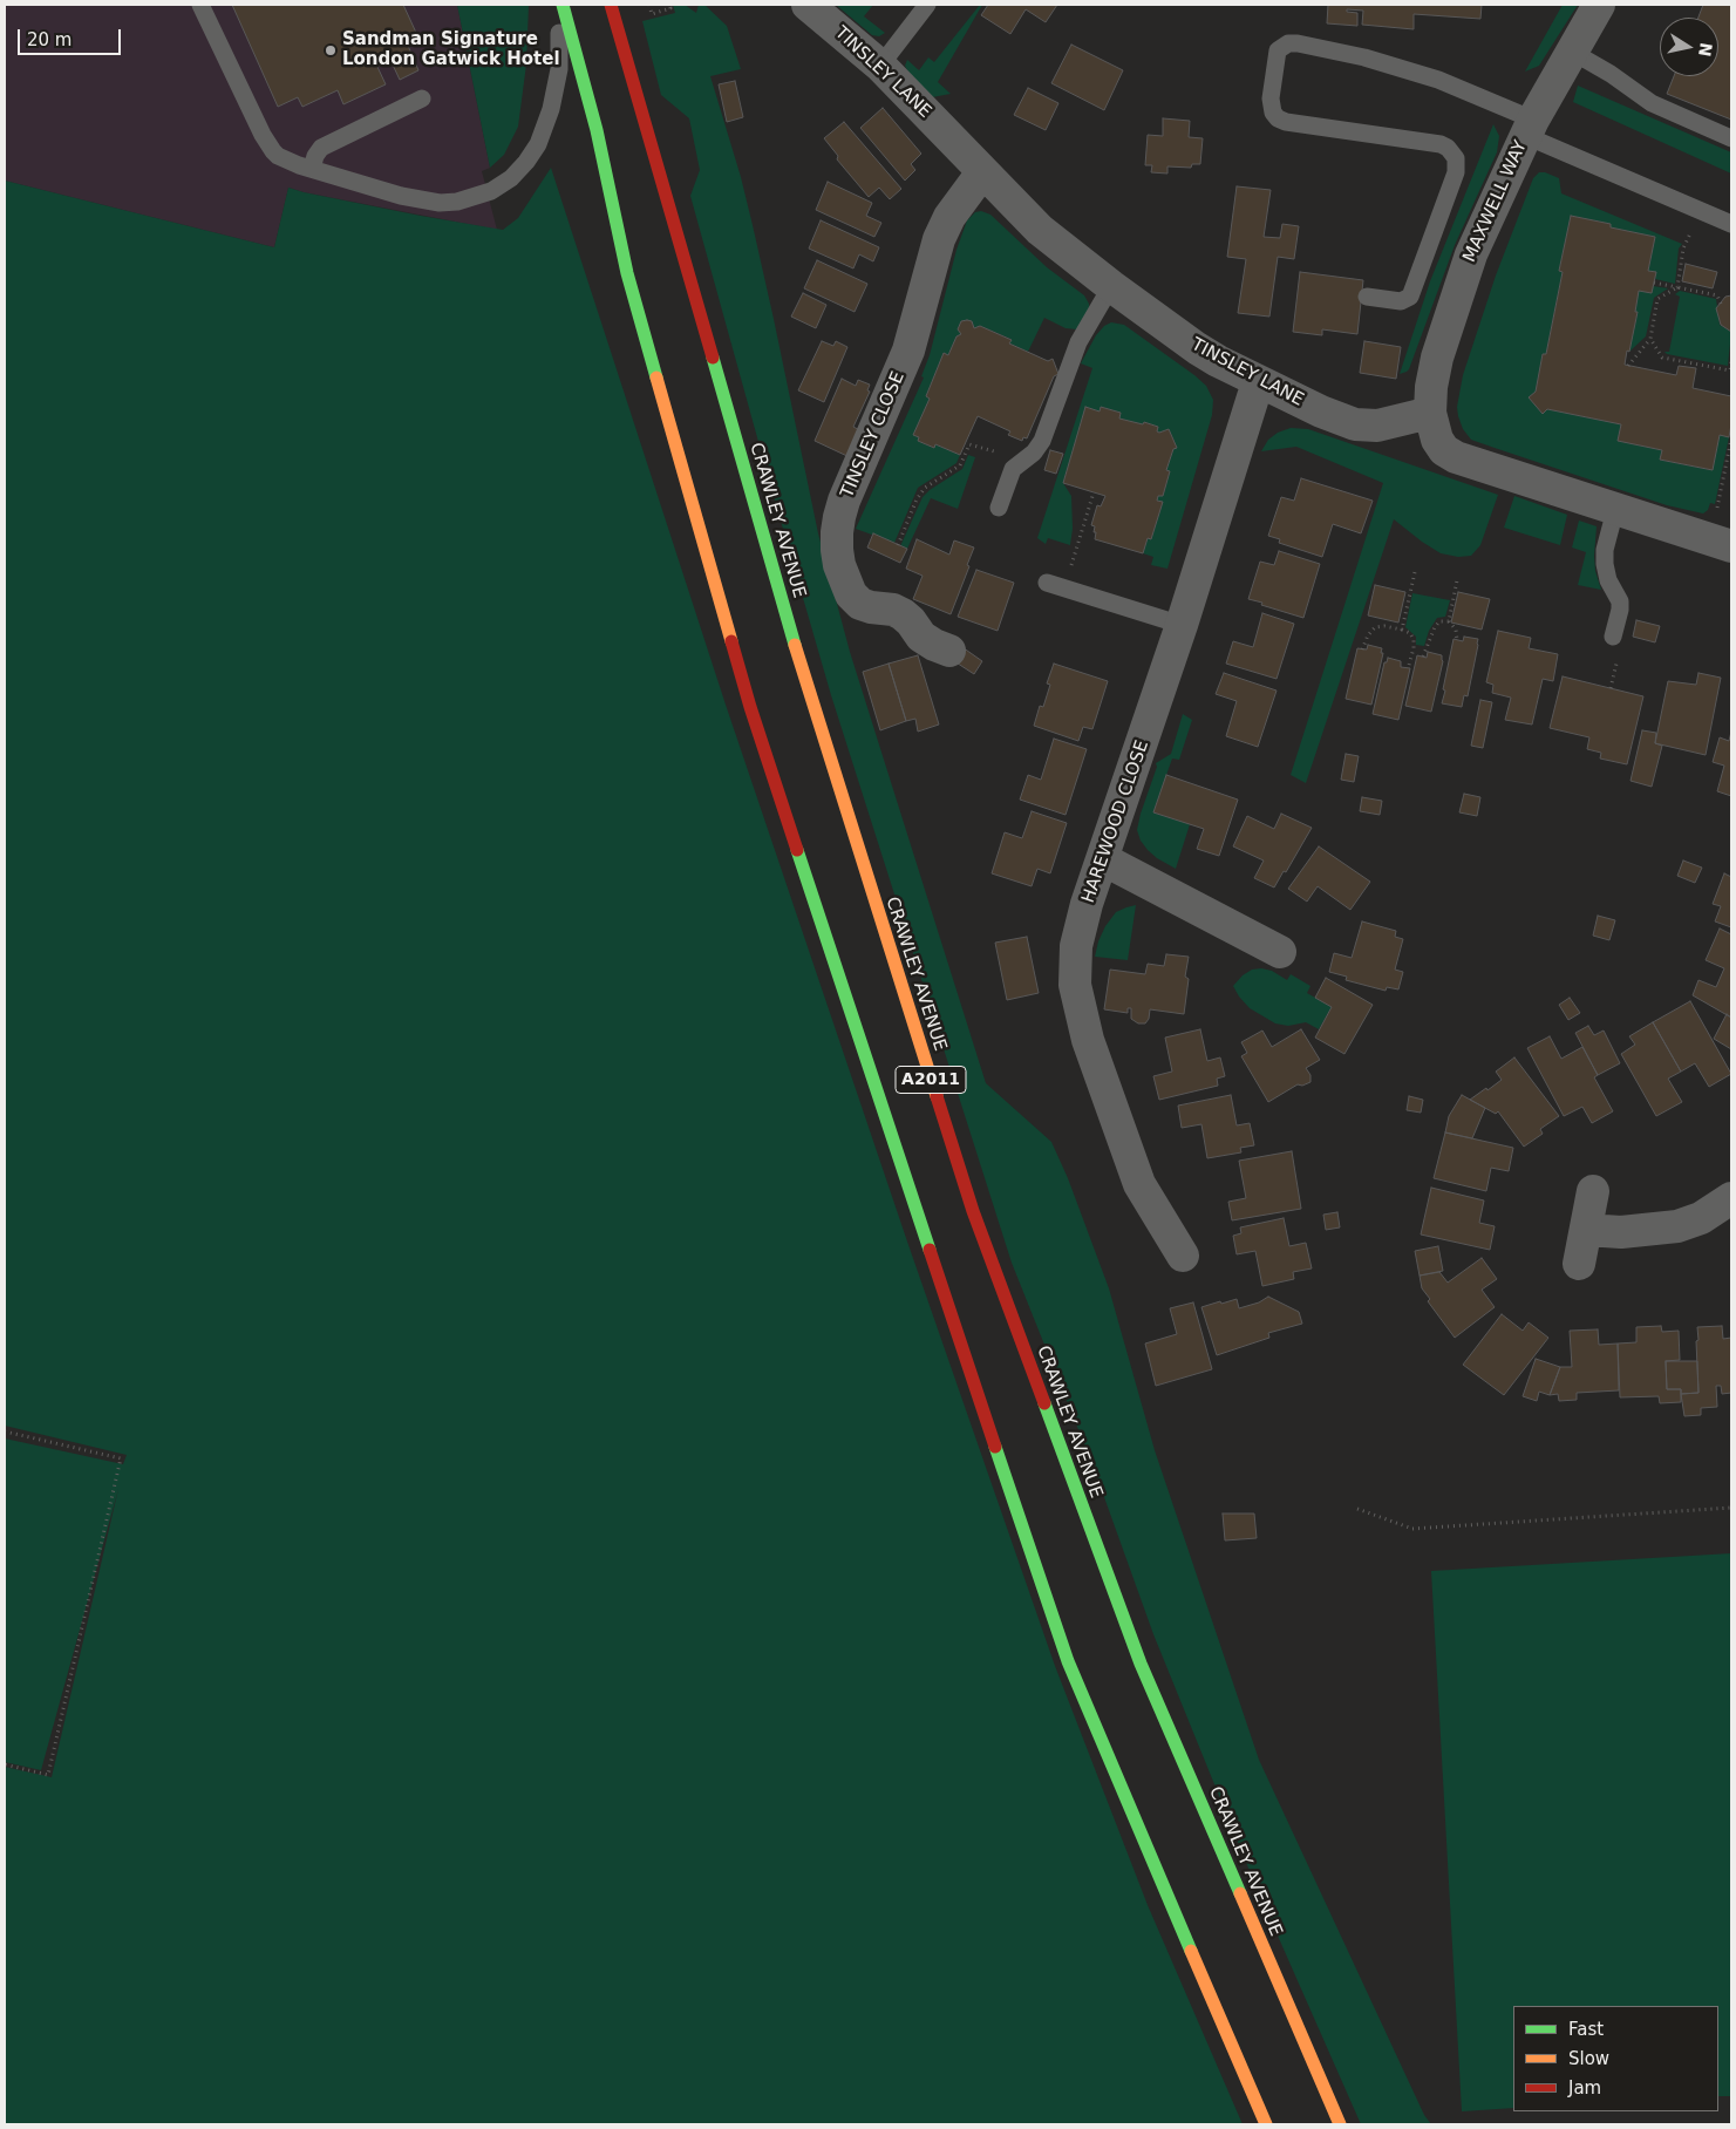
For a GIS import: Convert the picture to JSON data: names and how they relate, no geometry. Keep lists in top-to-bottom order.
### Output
{
  "streets": {
    "main road": ["CRAWLEY AVENUE", "A2011"],
    "street": [
      "TINSLEY LANE",
      "MAXWELL WAY",
      "TINSLEY CLOSE",
      "HAREWOOD CLOSE"
    ]
  },
  "crossings": [
    ["TINSLEY LANE", "MAXWELL WAY"],
    ["TINSLEY LANE", "TINSLEY CLOSE"],
    ["TINSLEY LANE", "HAREWOOD CLOSE"]
  ],
  "places": ["Sandman Signature London Gatwick Hotel"],
  "legend": ["Fast", "Slow", "Jam"],
  "scale_bar": "20 m",
  "north": "right"
}
